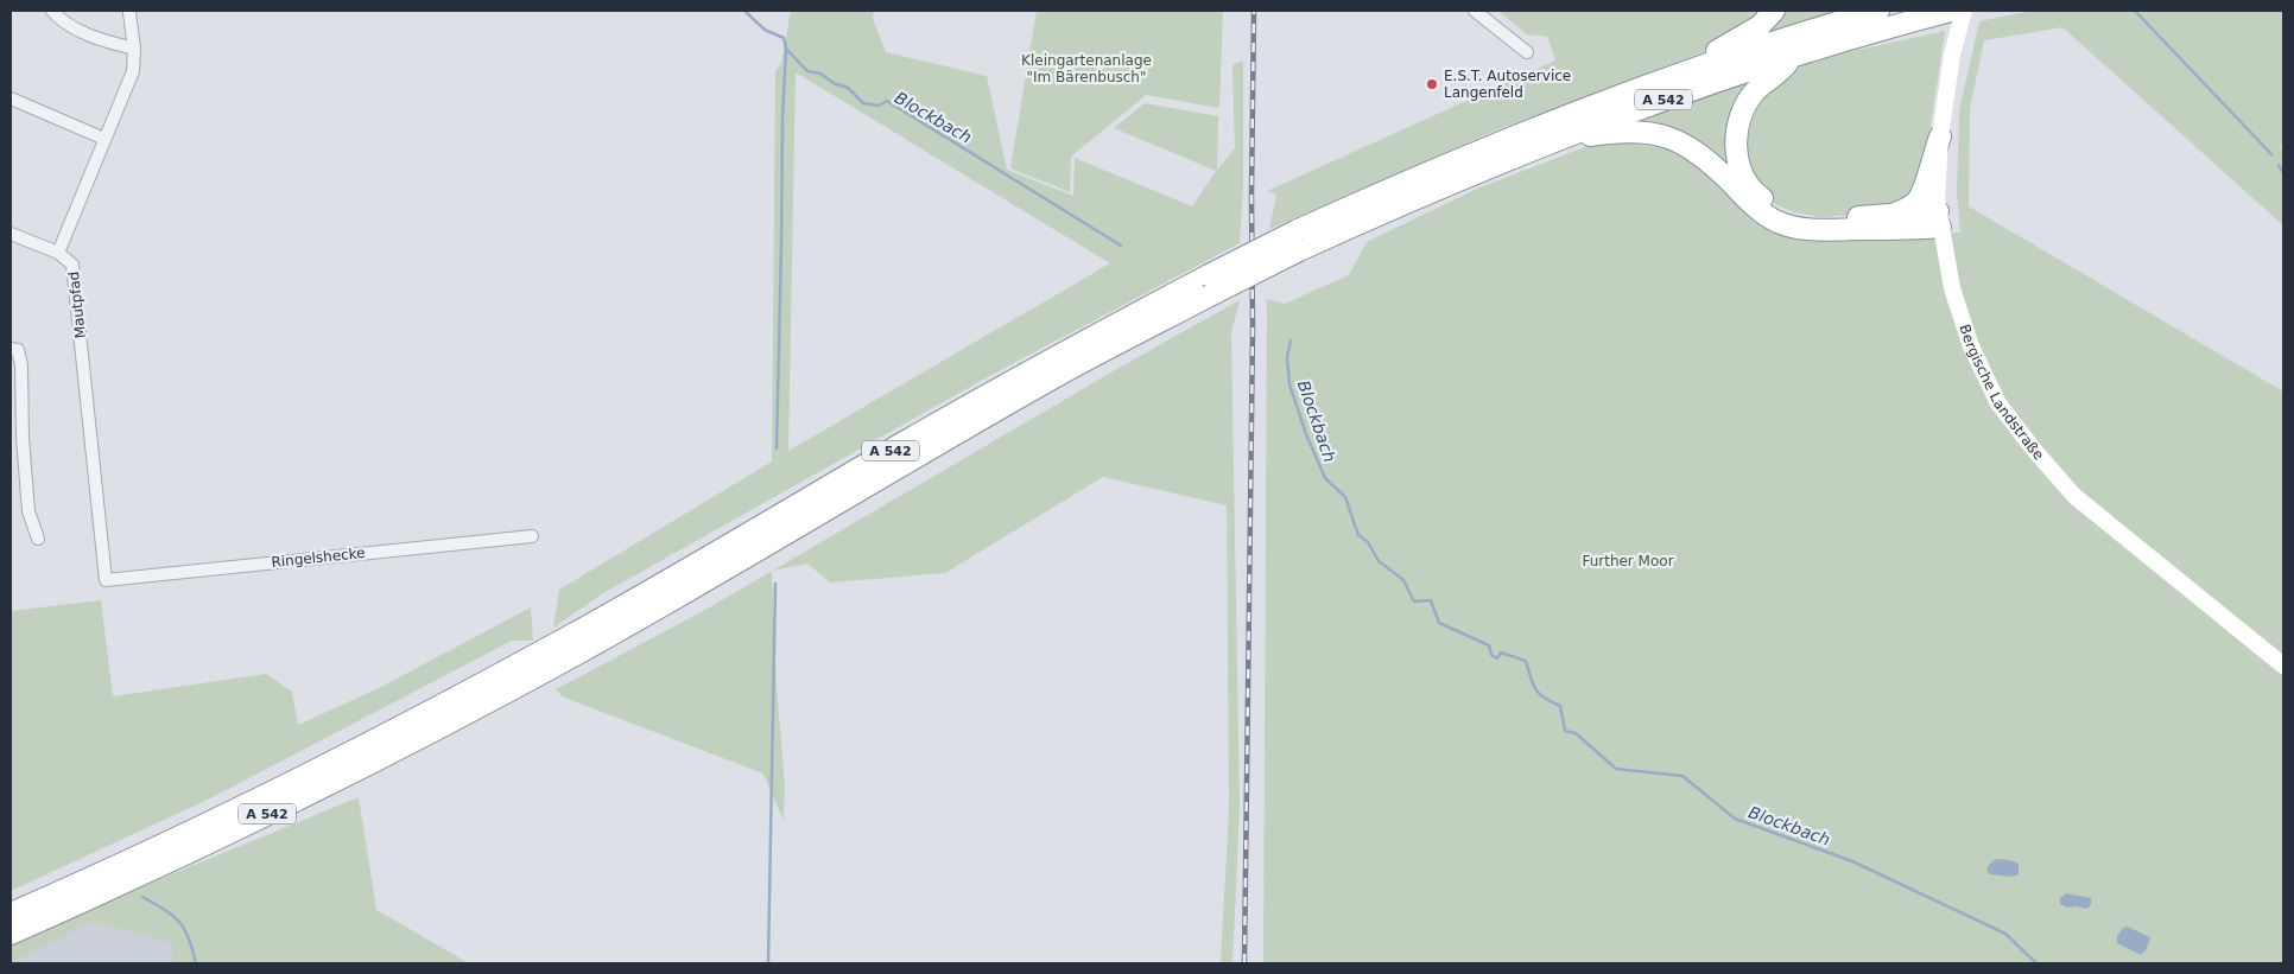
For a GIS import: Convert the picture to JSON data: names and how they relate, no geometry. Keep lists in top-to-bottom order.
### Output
{
  "streets": {
    "highway": ["A 542"],
    "main road": ["Bergische Landstraße"],
    "street": ["Mautpfad", "Ringelshecke"]
  },
  "crossings": [
    ["Mautpfad", "Ringelshecke"]
  ],
  "water": ["Blockbach"],
  "parks": ["Kleingartenanlage \"Im Bärenbusch\"", "Further Moor"],
  "places": ["E.S.T. Autoservice Langenfeld"]
}
